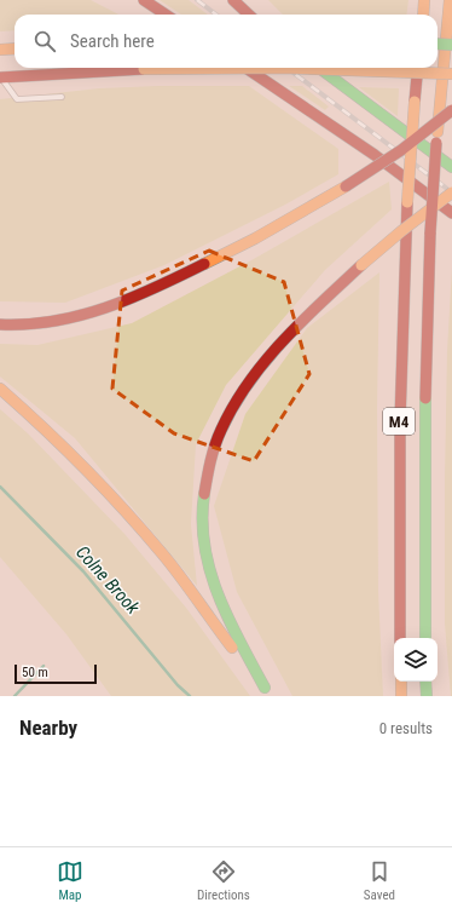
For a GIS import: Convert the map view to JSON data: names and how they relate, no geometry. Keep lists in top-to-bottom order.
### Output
{
  "streets": {
    "highway": ["M4"]
  },
  "water": ["Colne Brook"],
  "scale_bar": "50 m",
  "page": {
    "search": "Search here",
    "scale": "50 m",
    "heading": ["Nearby", "0 results"],
    "nav": ["Map", "Directions", "Saved"]
  }
}
